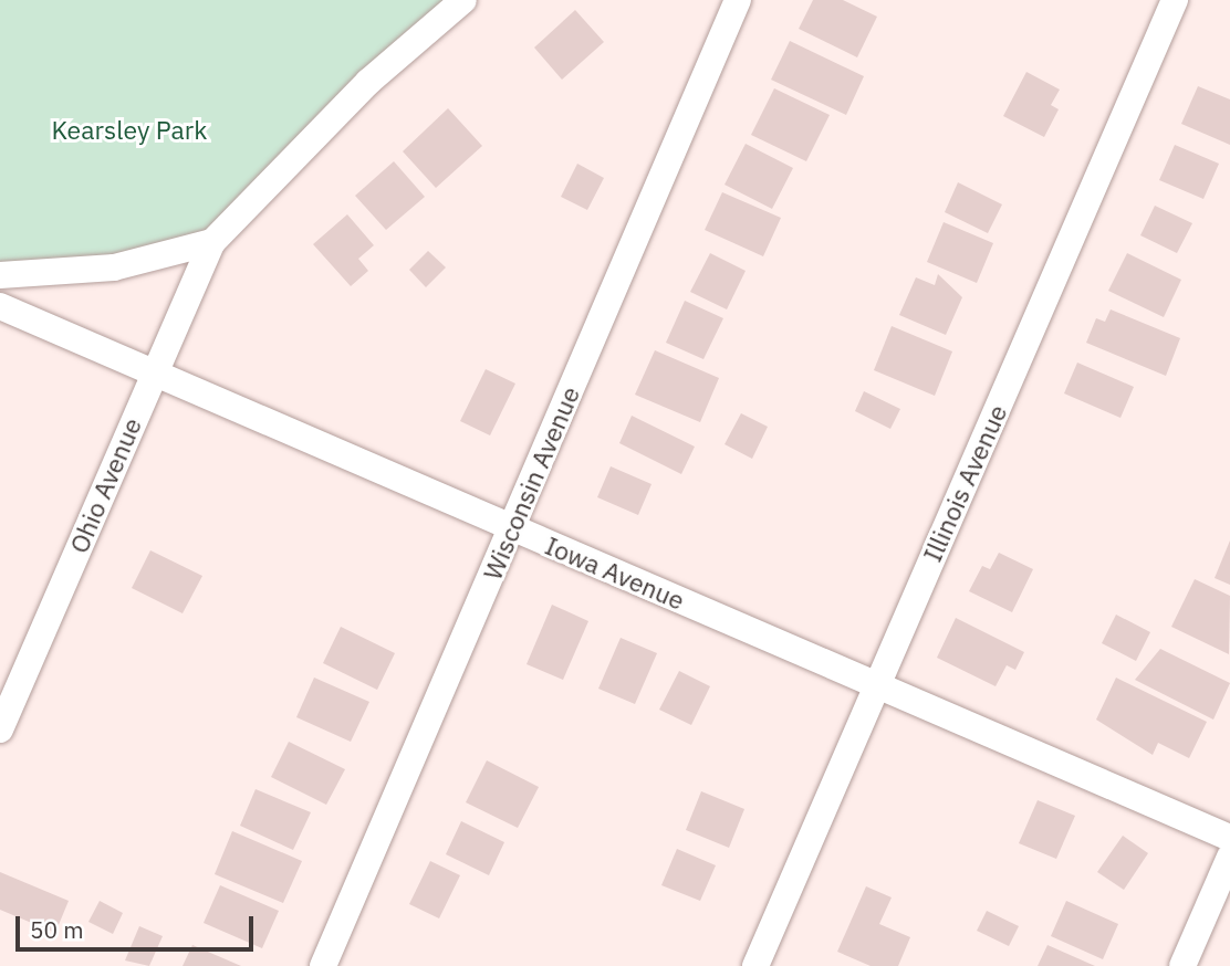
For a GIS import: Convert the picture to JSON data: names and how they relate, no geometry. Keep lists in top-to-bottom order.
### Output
{
  "streets": {
    "street": [
      "Wisconsin Avenue",
      "Illinois Avenue",
      "Ohio Avenue",
      "Iowa Avenue"
    ]
  },
  "crossings": [
    ["Wisconsin Avenue", "Iowa Avenue"],
    ["Illinois Avenue", "Iowa Avenue"],
    ["Ohio Avenue", "Iowa Avenue"]
  ],
  "parks": ["Kearsley Park"],
  "scale_bar": "50 m"
}
